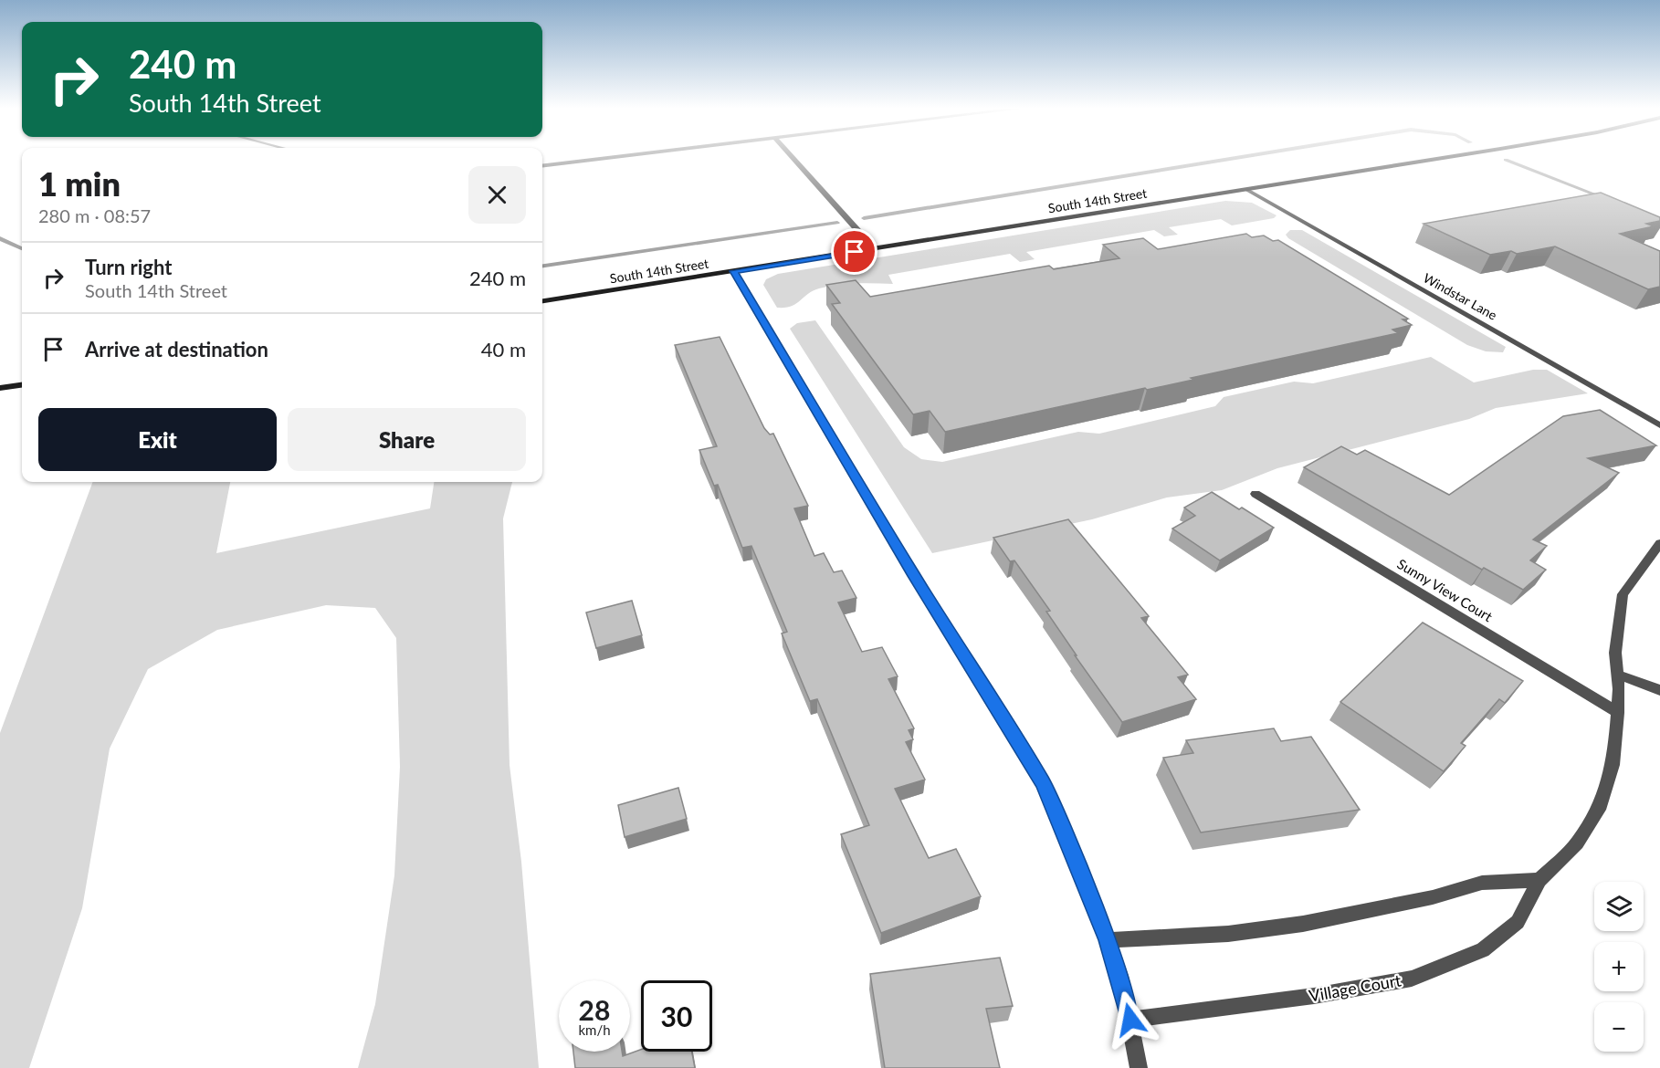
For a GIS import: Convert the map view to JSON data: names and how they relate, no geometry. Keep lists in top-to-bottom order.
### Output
{
  "streets": {
    "main road": ["South 14th Street"],
    "street": ["Windstar Lane", "Sunny View Court", "Village Court"]
  },
  "crossings": [
    ["South 14th Street", "Windstar Lane"],
    ["Sunny View Court", "Village Court"]
  ],
  "page": {
    "turn": ["240 m", "South 14th Street"],
    "heading": ["1 min", "280 m · 08:57"],
    "list": [
      {
        "name": "Turn right",
        "note": "South 14th Street",
        "value": "240 m"
      },
      {
        "name": "Arrive at destination",
        "value": "40 m"
      }
    ],
    "buttons": ["Exit", "Share"],
    "map_buttons": ["+", "−"],
    "speed": "28 km/h",
    "limit": "30"
  }
}
